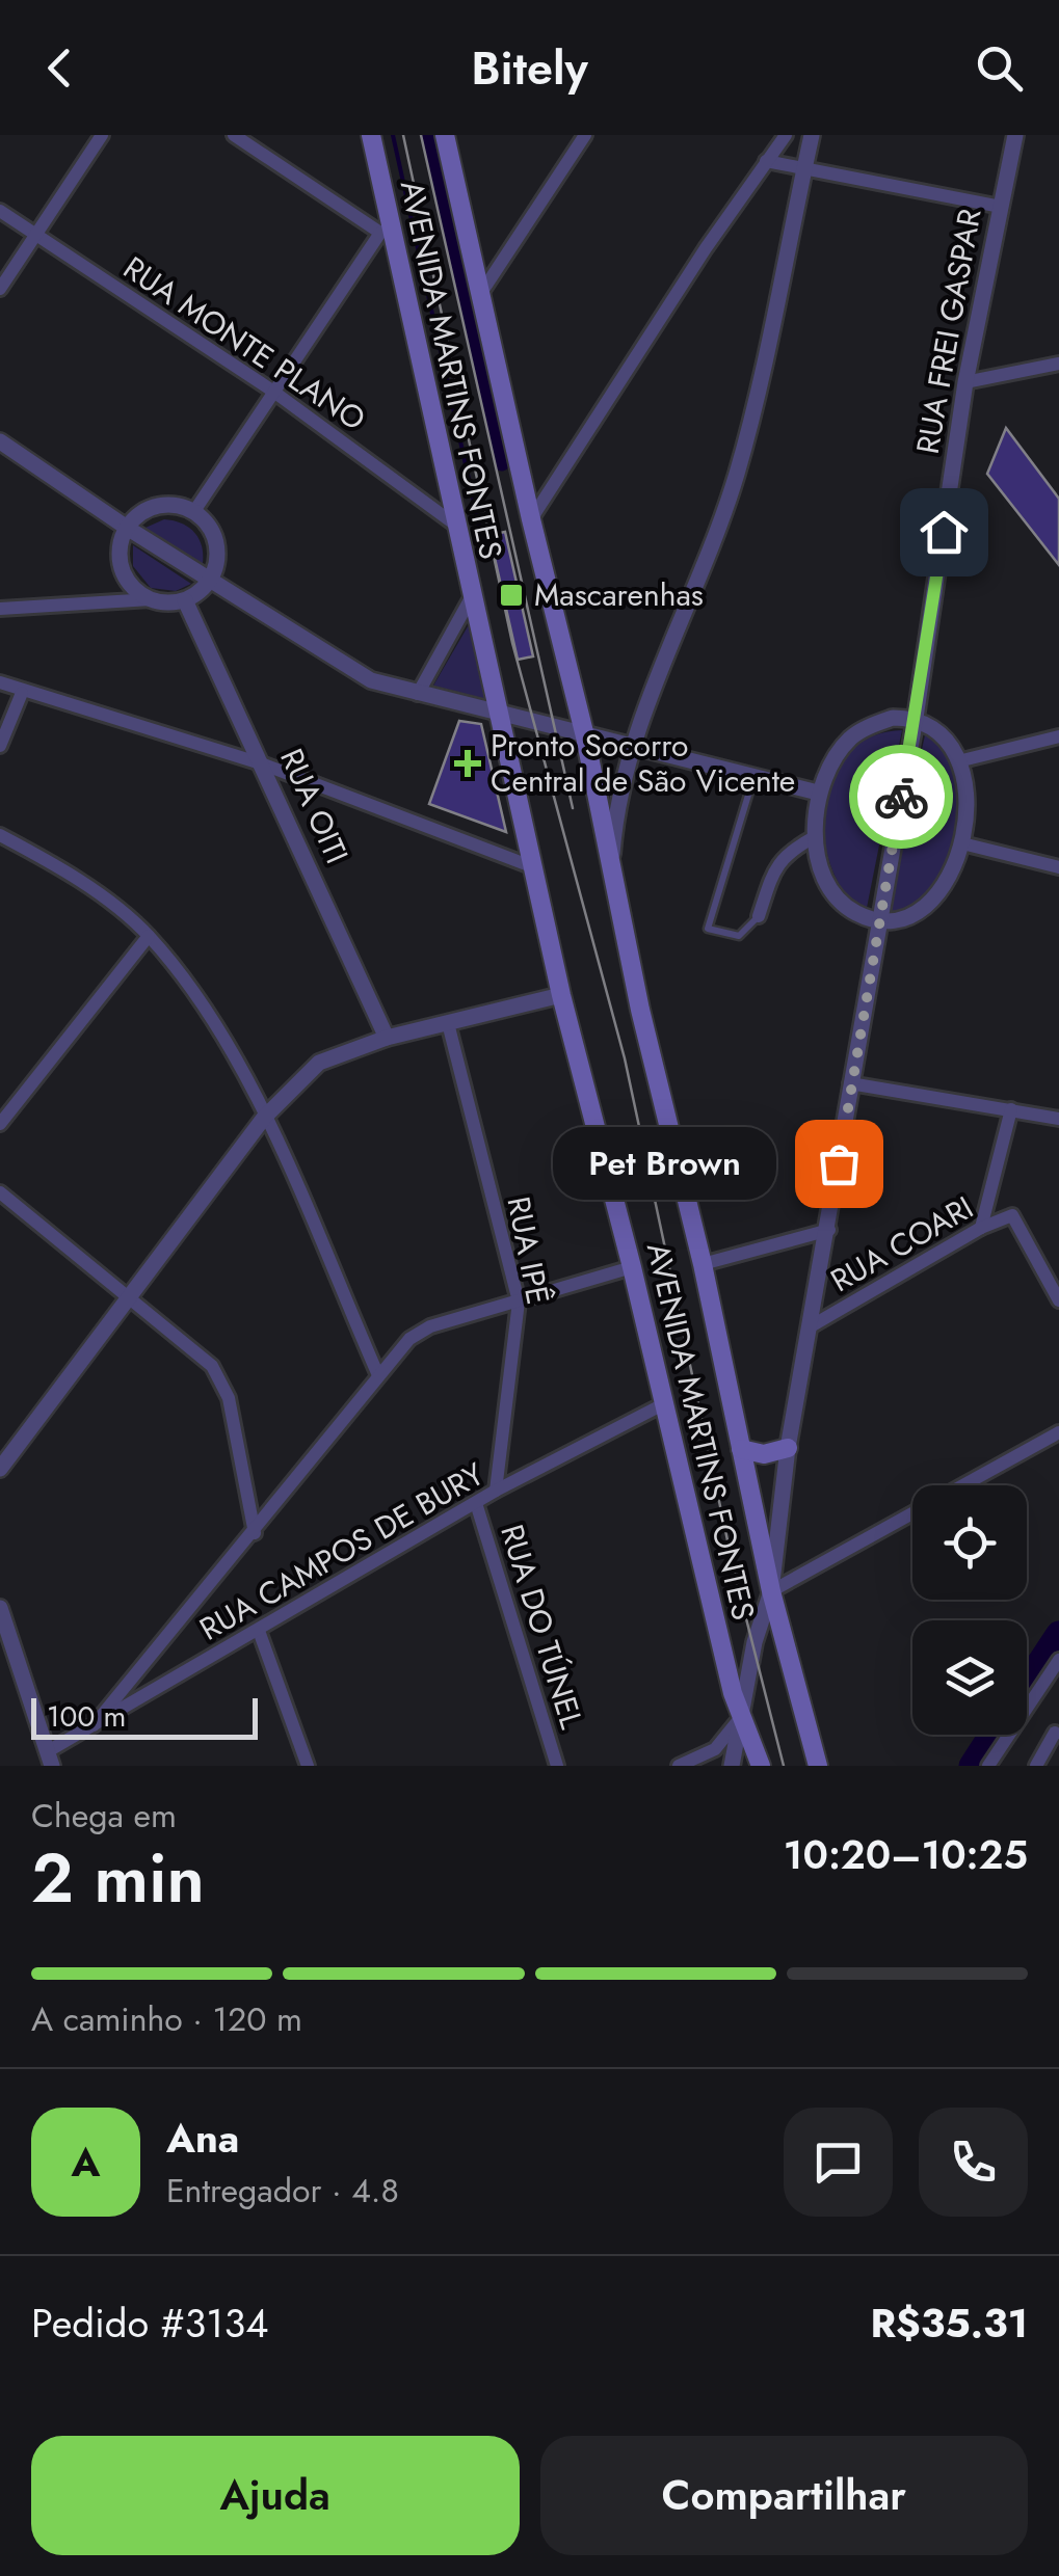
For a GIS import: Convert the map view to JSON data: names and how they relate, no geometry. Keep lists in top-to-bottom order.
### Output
{
  "streets": {
    "main road": ["AVENIDA MARTINS FONTES"],
    "street": [
      "RUA FREI GASPAR",
      "RUA MONTE PLANO",
      "RUA OITI",
      "RUA COARI",
      "RUA IPÊ",
      "RUA CAMPOS DE BURY",
      "RUA DO TÚNEL"
    ]
  },
  "crossings": [
    ["RUA FREI GASPAR", "AVENIDA MARTINS FONTES"],
    ["RUA FREI GASPAR", "RUA COARI"],
    ["RUA MONTE PLANO", "AVENIDA MARTINS FONTES"],
    ["AVENIDA MARTINS FONTES", "RUA CAMPOS DE BURY"],
    ["RUA IPÊ", "RUA CAMPOS DE BURY"],
    ["RUA CAMPOS DE BURY", "RUA DO TÚNEL"]
  ],
  "places": {
    "transit": ["Mascarenhas"],
    "health": ["Pronto Socorro Central de São Vicente"],
    "other": ["Pet Brown"]
  },
  "scale_bar": "100 m",
  "page": {
    "header": "Bitely",
    "bubble": "Pet Brown",
    "scale": "100 m",
    "heading": ["2 min", "Chega em", "10:20–10:25"],
    "panel": [
      "Ana",
      "Entregador · 4.8",
      "Pedido #3134",
      "R$35.31"
    ],
    "bar": "A caminho · 120 m",
    "round": "A",
    "buttons": ["Ajuda", "Compartilhar"]
  }
}
